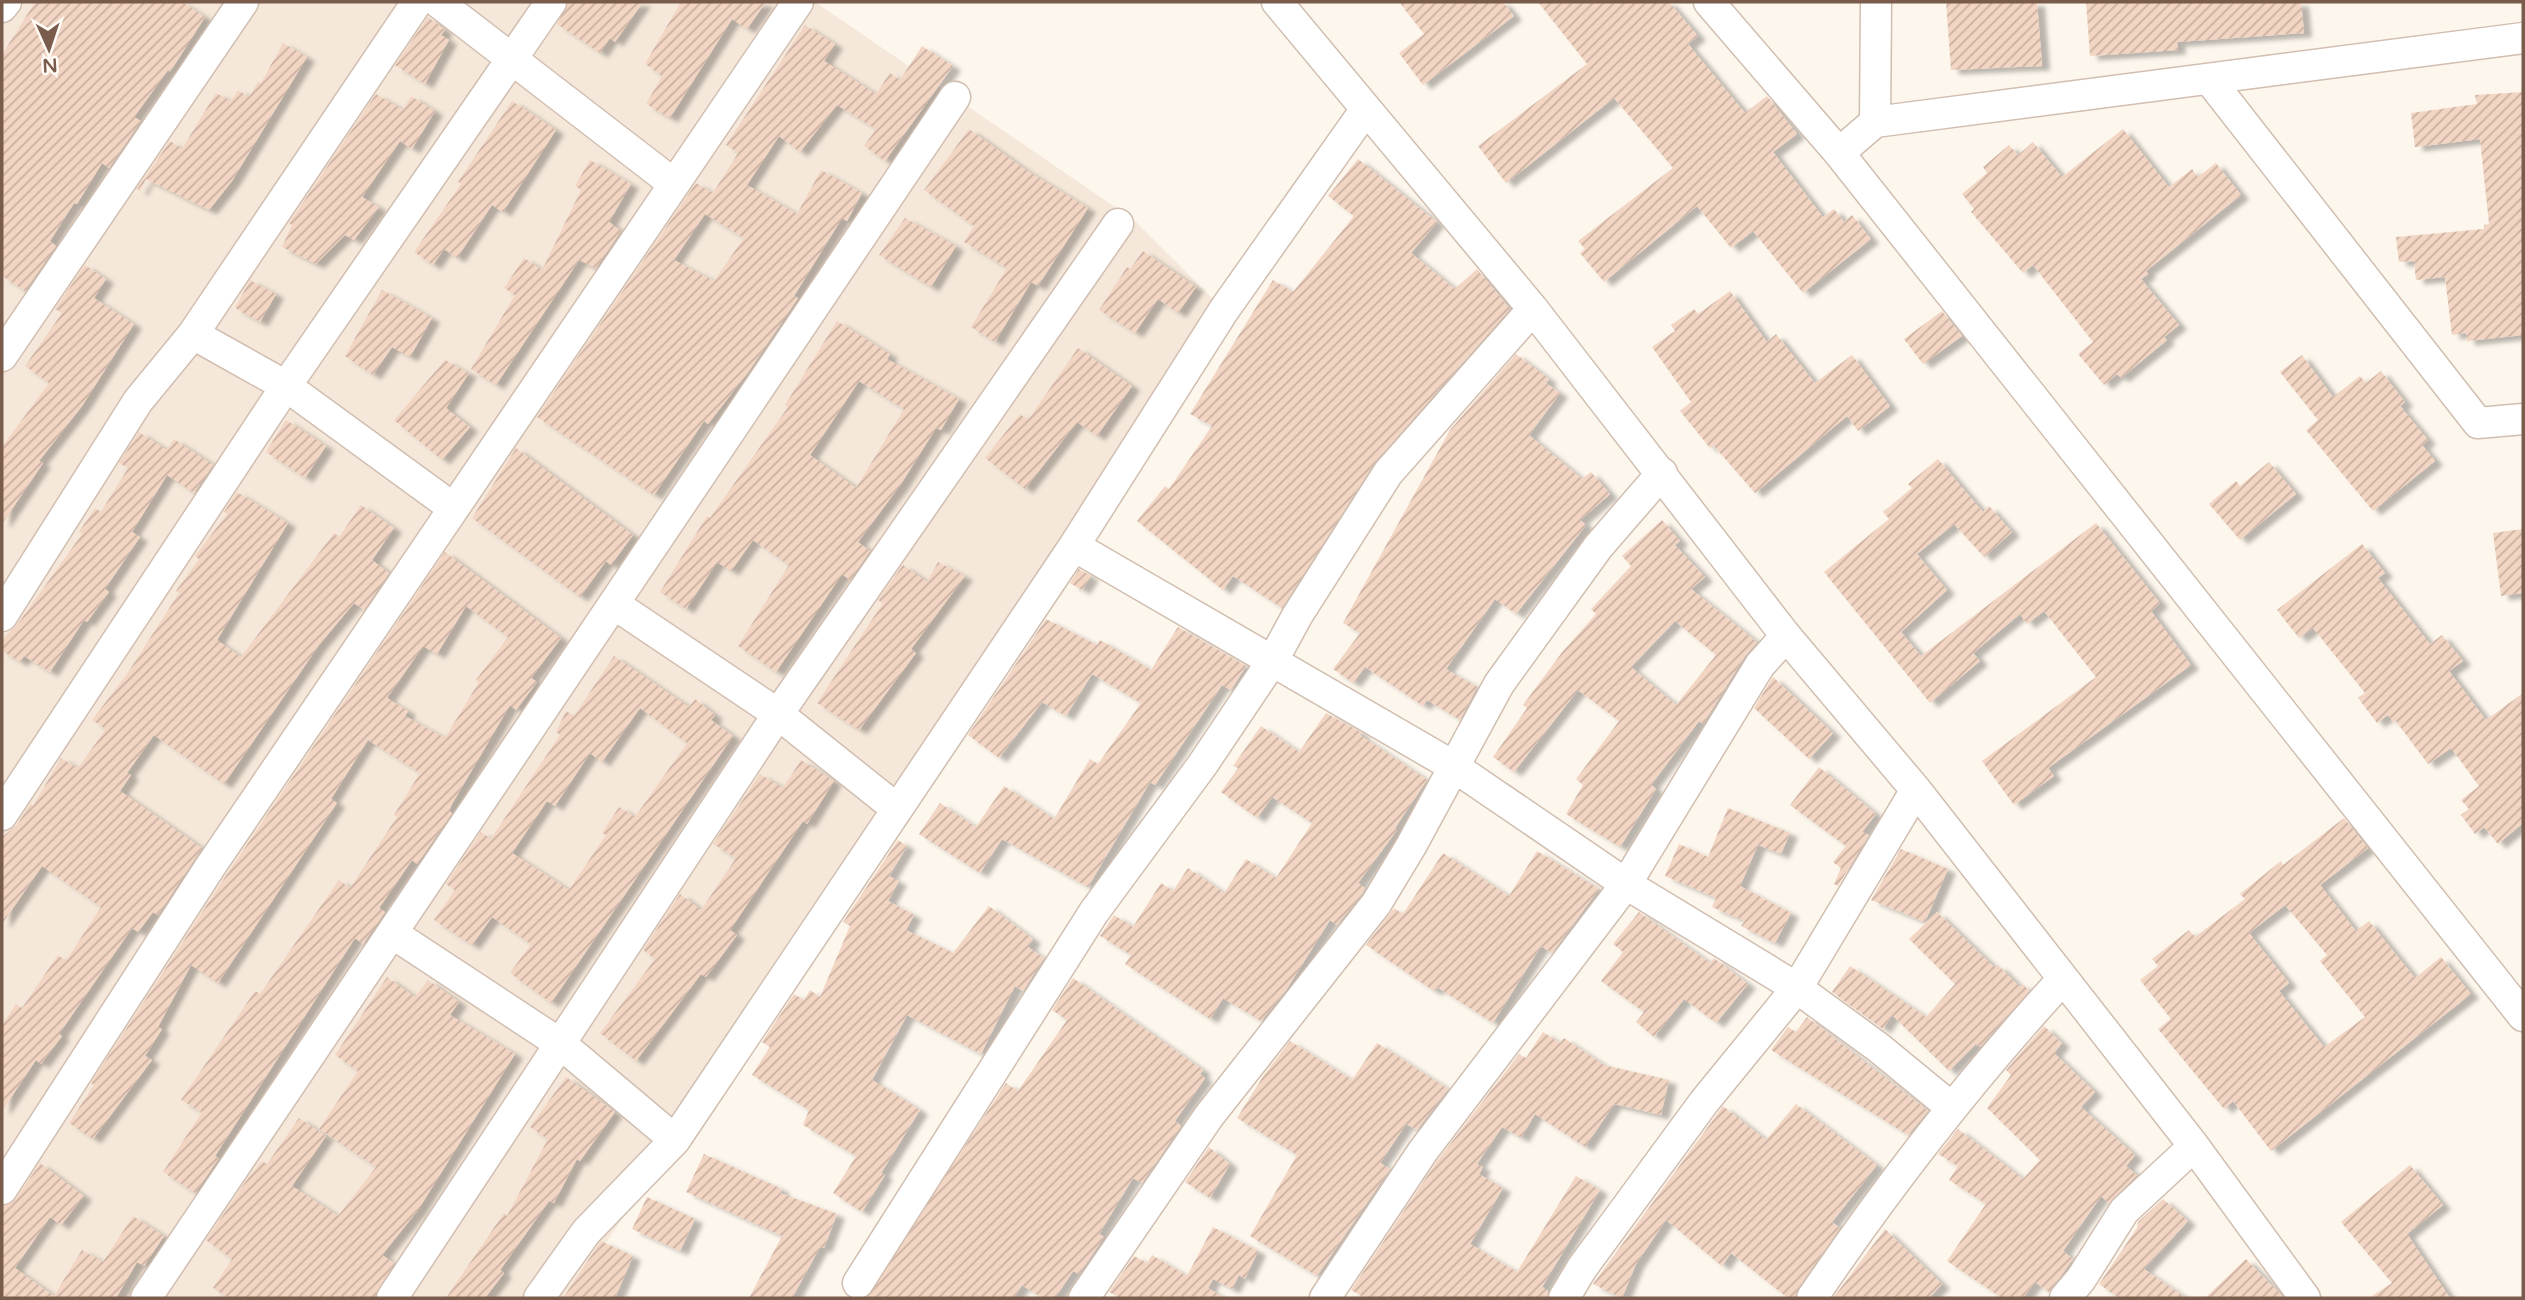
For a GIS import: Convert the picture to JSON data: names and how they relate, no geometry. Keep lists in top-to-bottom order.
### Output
{
  "north": "bottom"
}
